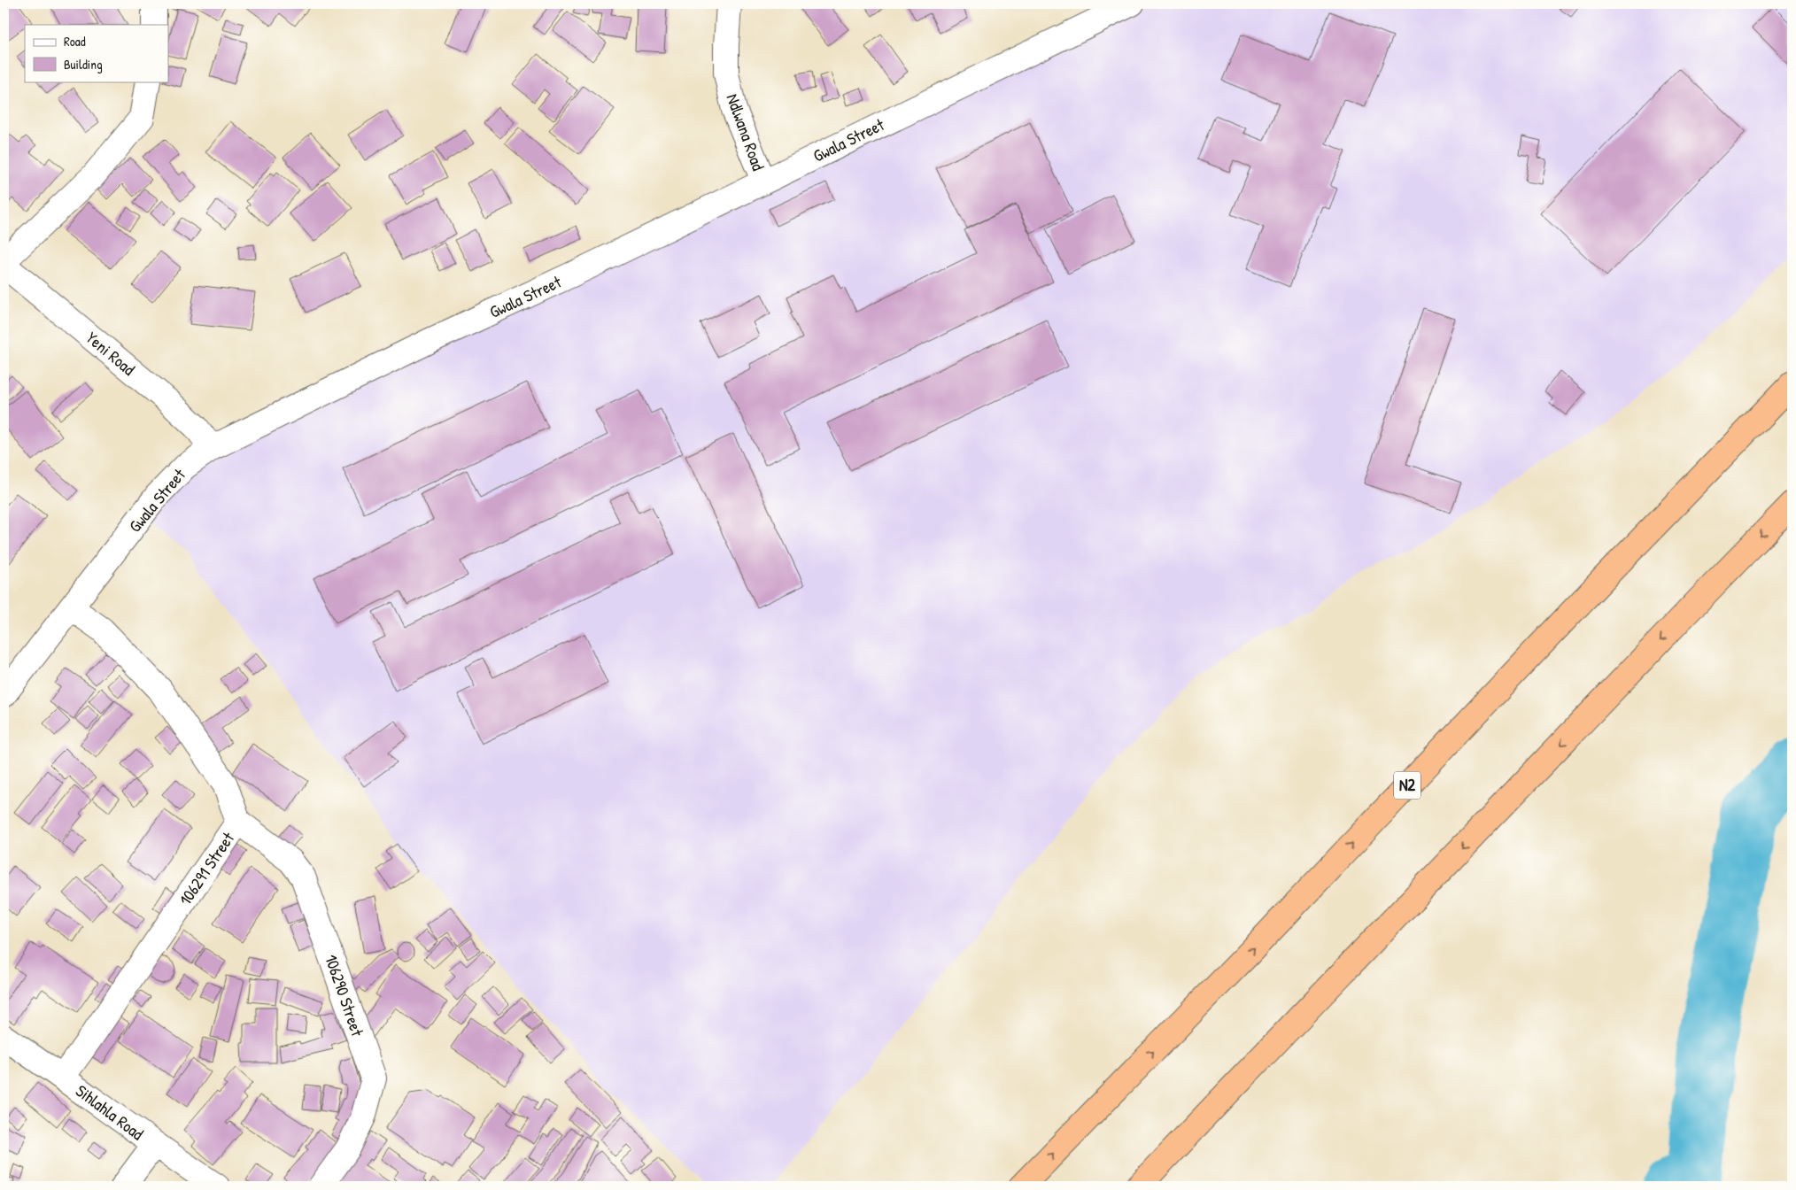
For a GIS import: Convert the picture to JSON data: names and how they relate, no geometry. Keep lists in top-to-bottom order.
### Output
{
  "streets": {
    "highway": ["N2"],
    "street": [
      "Ndlwana Road",
      "Gwala Street",
      "Yeni Road",
      "106291 Street",
      "106290 Street",
      "Sihlahla Road"
    ]
  },
  "crossings": [
    ["Ndlwana Road", "Gwala Street"],
    ["Gwala Street", "Yeni Road"],
    ["Gwala Street", "106291 Street"],
    ["106291 Street", "106290 Street"],
    ["106291 Street", "Sihlahla Road"]
  ],
  "legend": ["Road", "Building"]
}
